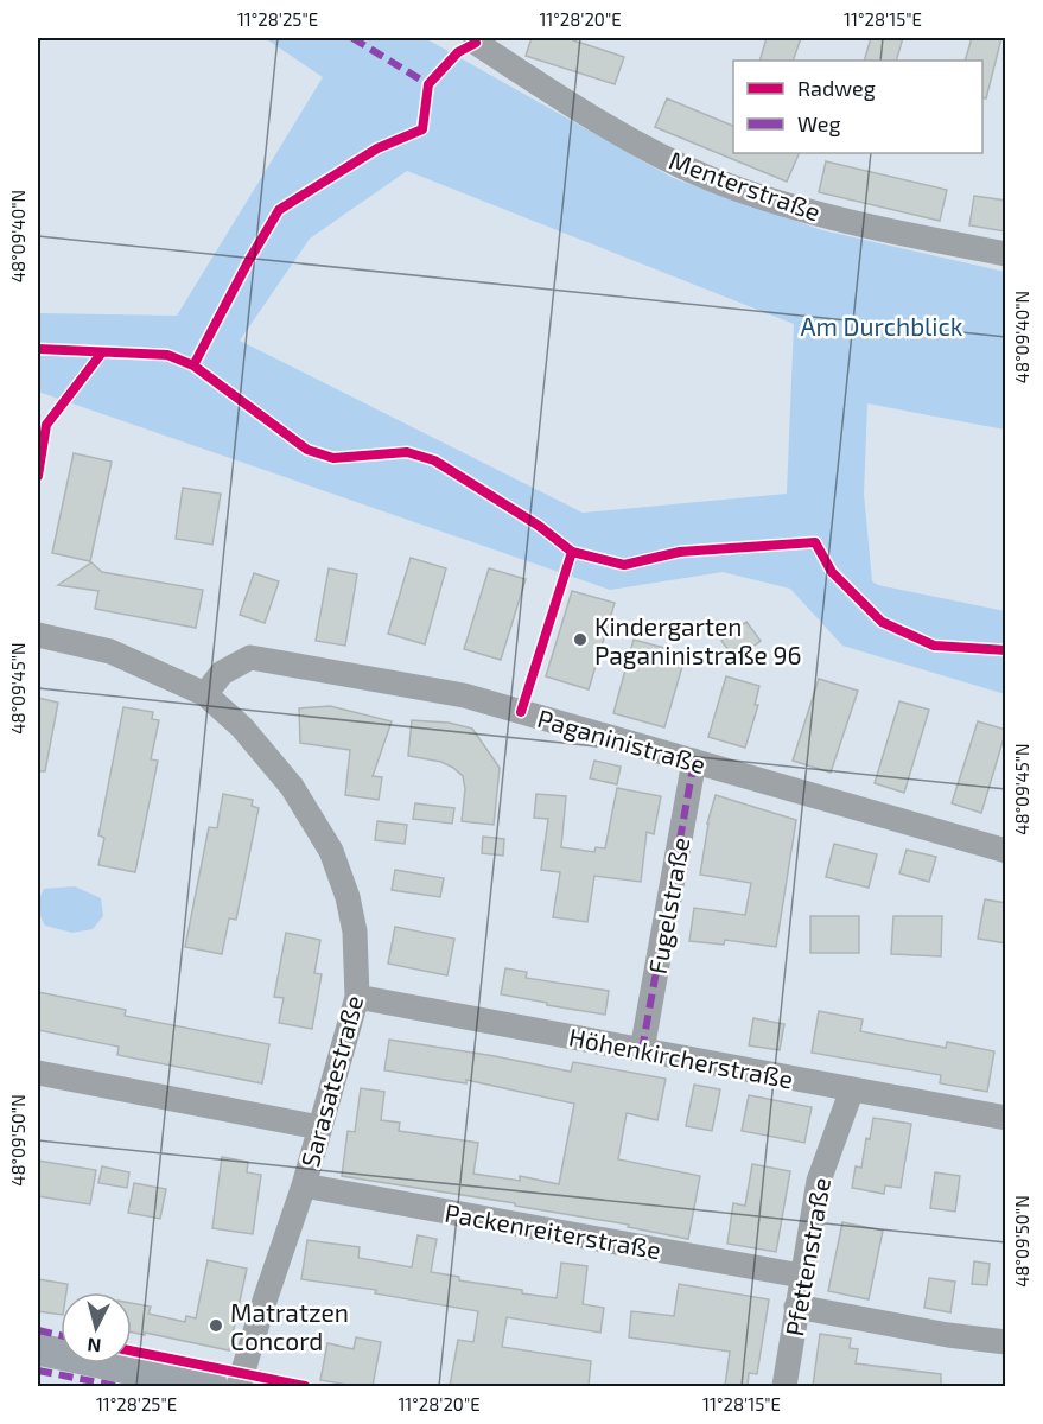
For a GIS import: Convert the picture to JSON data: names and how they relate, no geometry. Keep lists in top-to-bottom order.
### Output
{
  "streets": {
    "street": [
      "Menterstraße",
      "Paganinistraße",
      "Fugelstraße",
      "Höhenkircherstraße",
      "Sarasatestraße",
      "Packenreiterstraße",
      "Pfettenstraße"
    ]
  },
  "crossings": [
    ["Paganinistraße", "Fugelstraße"],
    ["Paganinistraße", "Sarasatestraße"],
    ["Fugelstraße", "Höhenkircherstraße"],
    ["Höhenkircherstraße", "Sarasatestraße"],
    ["Höhenkircherstraße", "Pfettenstraße"],
    ["Sarasatestraße", "Packenreiterstraße"],
    ["Packenreiterstraße", "Pfettenstraße"]
  ],
  "parks": ["Am Durchblick"],
  "places": ["Kindergarten Paganinistraße 96", "Matratzen Concord"],
  "legend": ["Radweg", "Weg"],
  "north": "bottom",
  "coordinates": [
    "11°28'25\"E",
    "11°28'20\"E",
    "11°28'15\"E",
    "48°09'40\"N",
    "48°09'45\"N",
    "48°09'50\"N"
  ]
}
